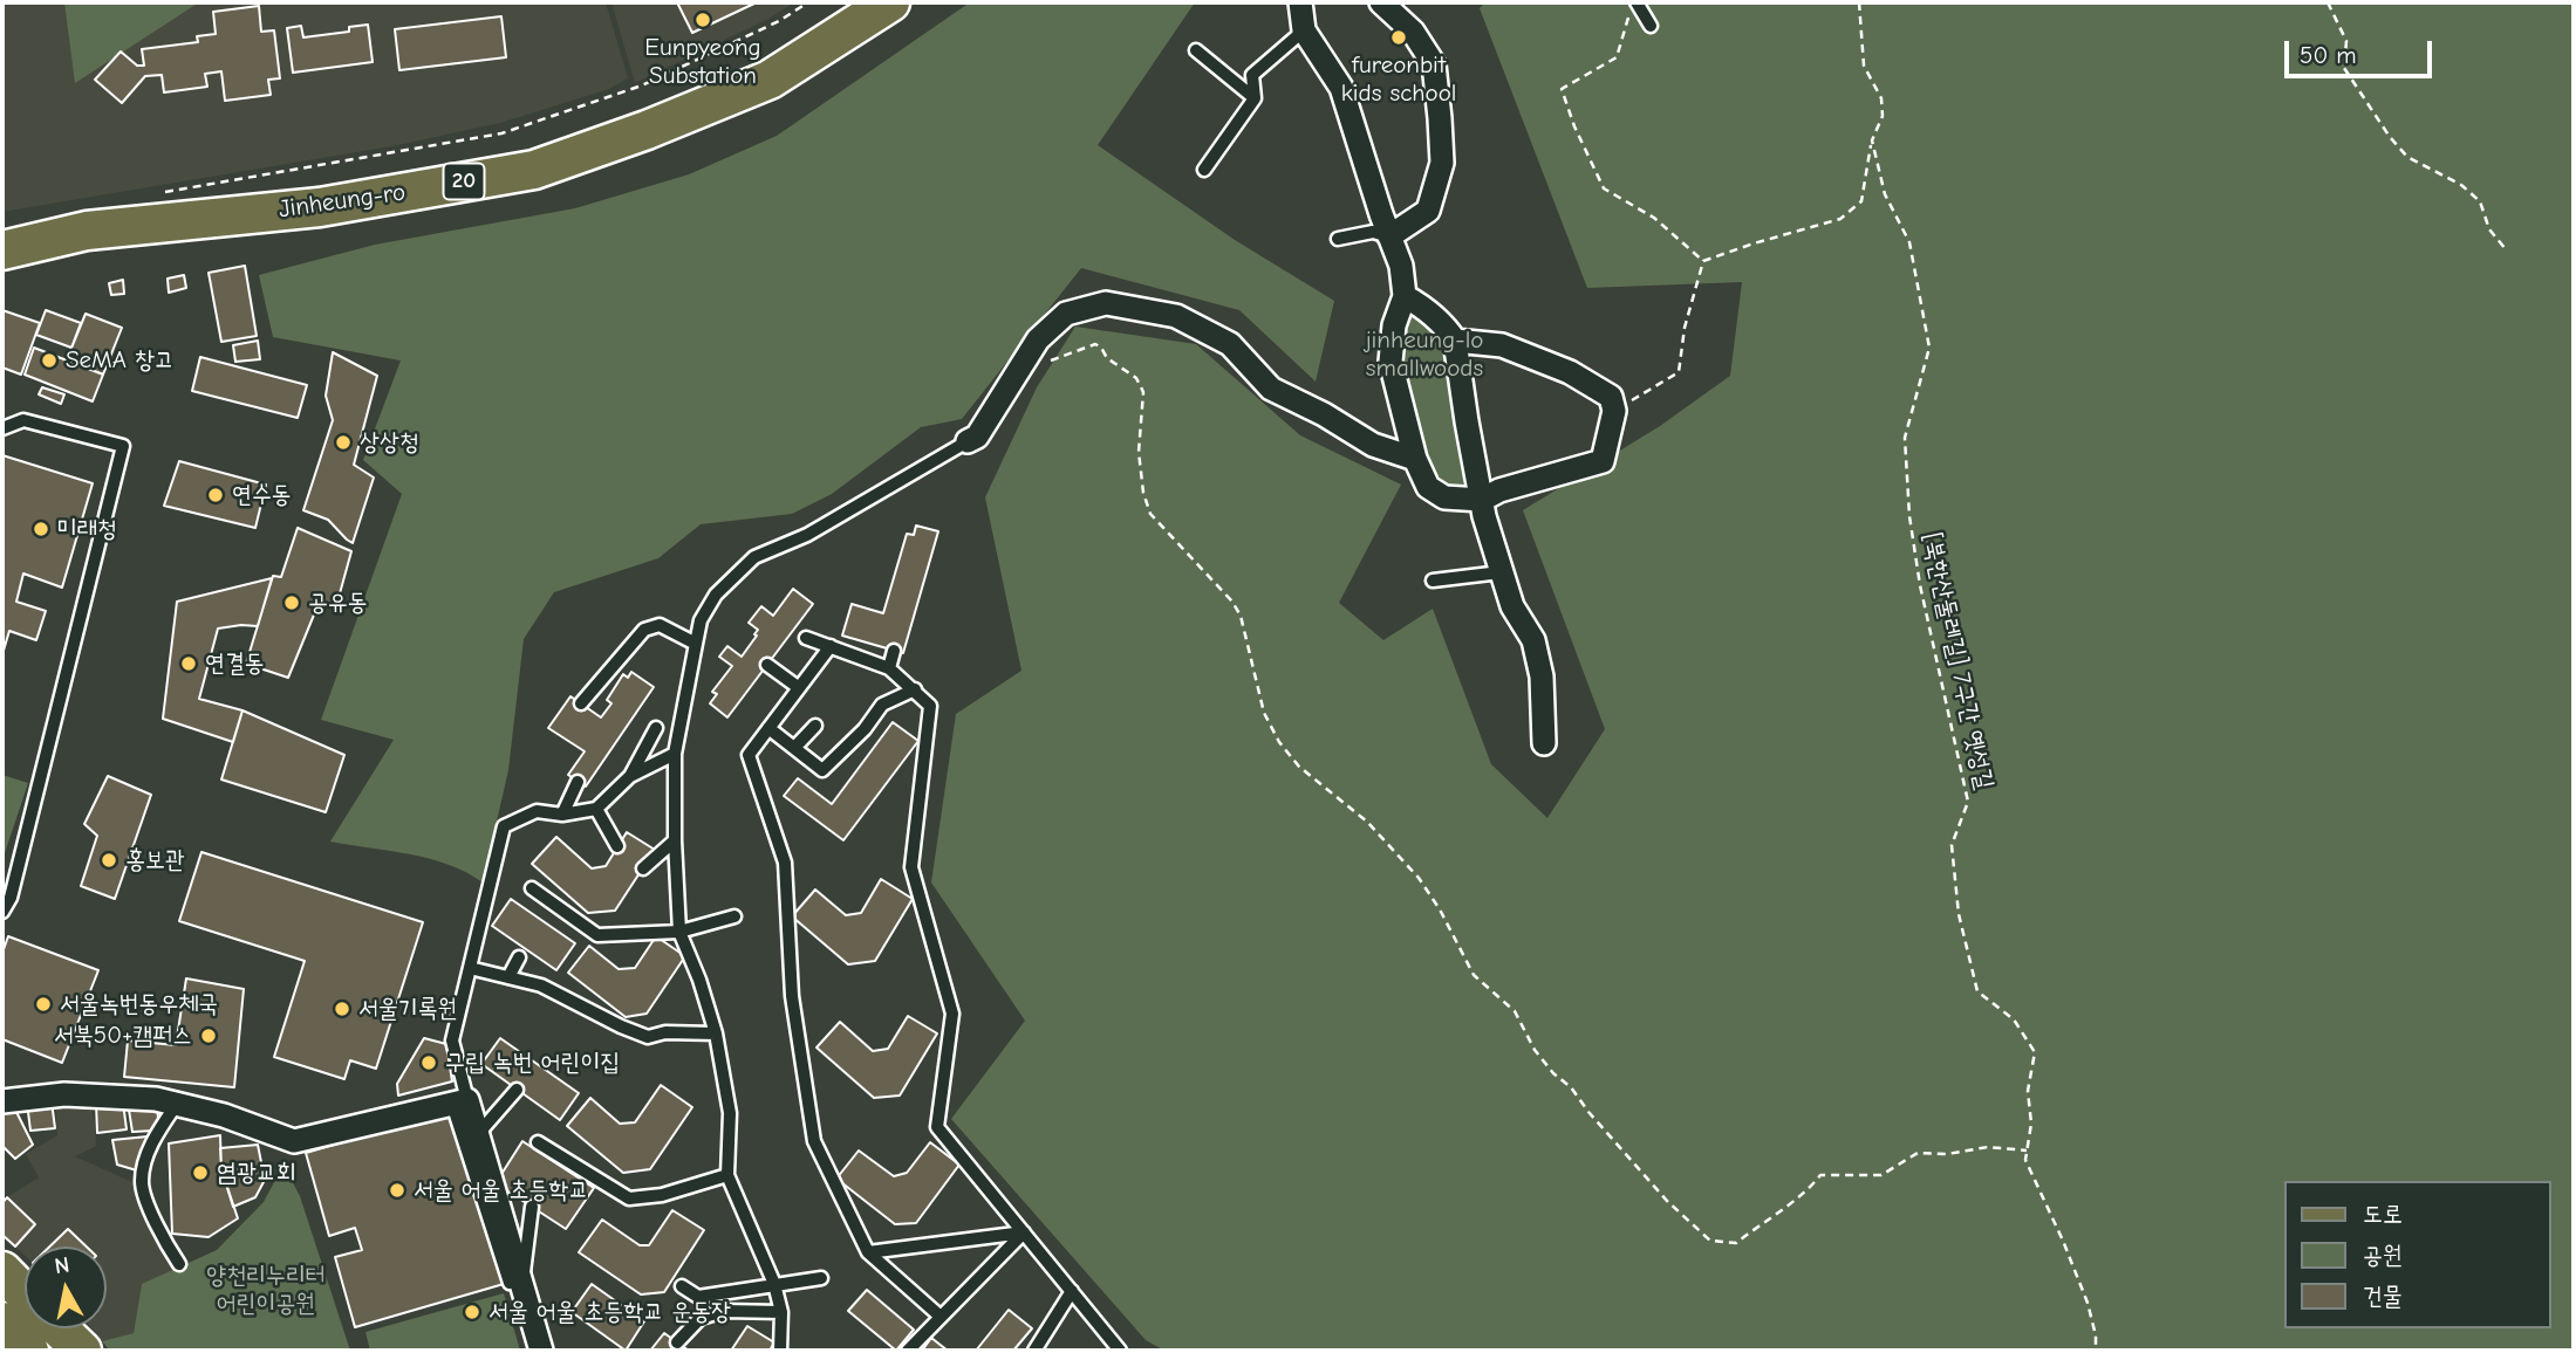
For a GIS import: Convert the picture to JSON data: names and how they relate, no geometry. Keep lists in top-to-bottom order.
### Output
{
  "streets": {
    "main road": ["20", "Jinheung-ro"],
    "path": ["[북한산둘레길] 7구간 옛성길"]
  },
  "parks": ["jinheung-lo smallwoods", "양천리누리터 어린이공원"],
  "places": [
    "Eunpyeong Substation",
    "fureonbit kids school",
    "SeMA 창고",
    "상상청",
    "연수동",
    "미래청",
    "공유동",
    "연결동",
    "홍보관",
    "서울녹번동우체국",
    "서울기록원",
    "서북50+캠퍼스",
    "구립 녹번 어린이집",
    "염광교회",
    "서울 어울 초등학교",
    "서울 어울 초등학교 운동장"
  ],
  "legend": ["도로", "공원", "건물"],
  "scale_bar": "50 m",
  "north": "top"
}
